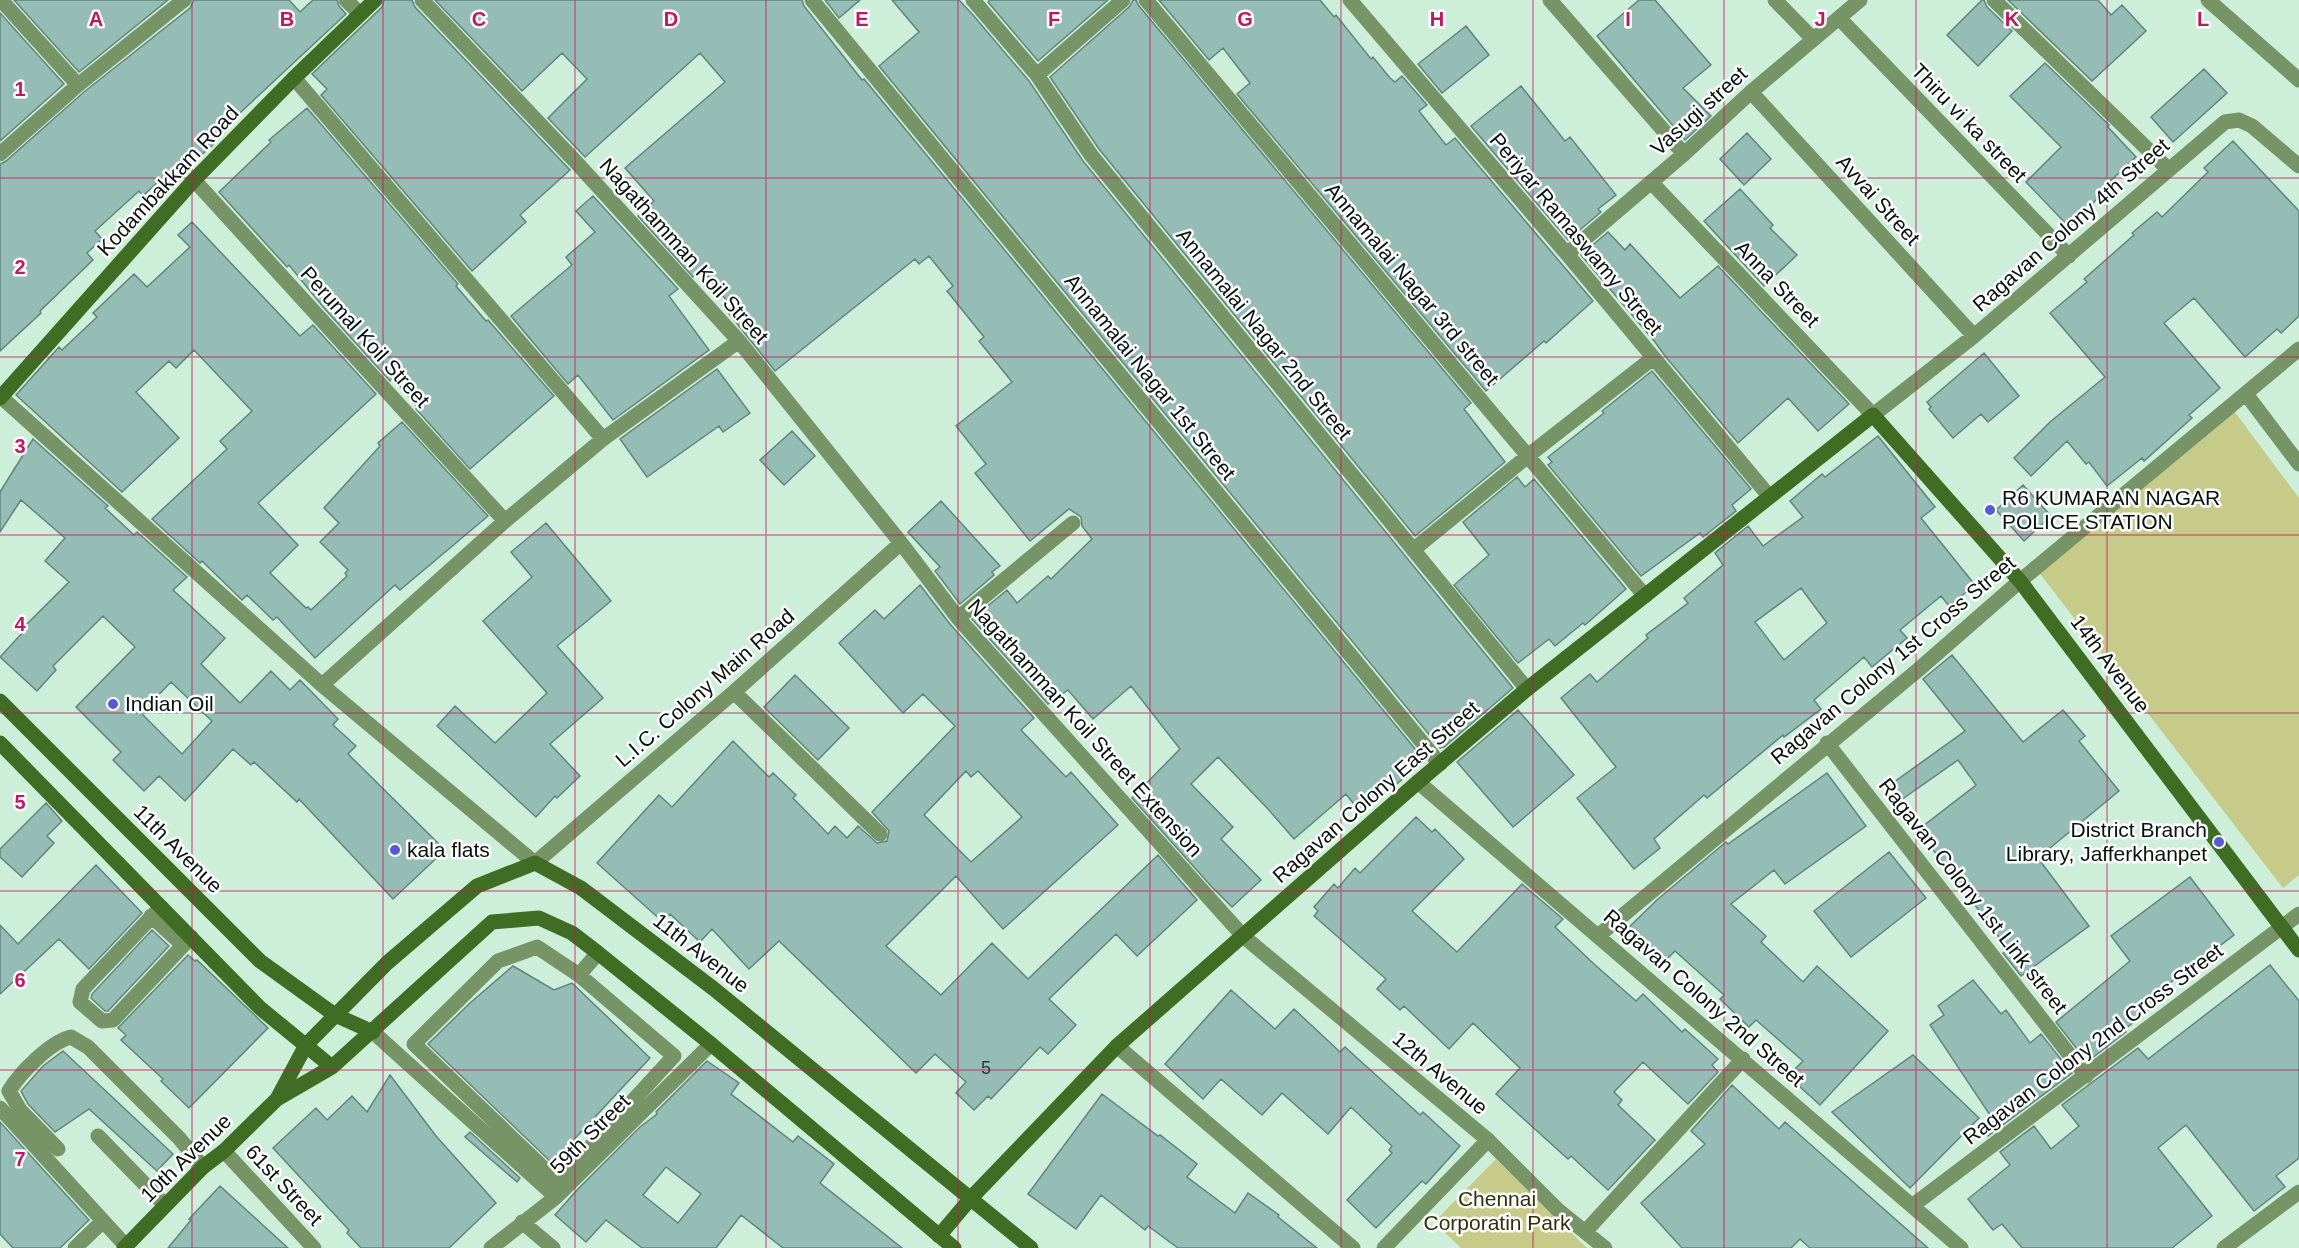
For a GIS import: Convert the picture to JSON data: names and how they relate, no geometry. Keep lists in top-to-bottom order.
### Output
{
  "streets": {
    "main road": [
      "Kodambakkam Road",
      "14th Avenue",
      "Ragavan Colony East Street",
      "11th Avenue",
      "10th Avenue"
    ],
    "street": [
      "Vasugi street",
      "Thiru vi ka street",
      "Avvai Street",
      "Ragavan Colony 4th Street",
      "Periyar Ramaswamy Street",
      "Nagathamman Koil Street",
      "Annamalai Nagar 3rd street",
      "Anna Street",
      "Annamalai Nagar 2nd Street",
      "Perumal Koil Street",
      "Annamalai Nagar 1st Street",
      "Ragavan Colony 1st Cross Street",
      "L.I.C. Colony Main Road",
      "Nagathamman Koil Street Extension",
      "Ragavan Colony 1st Link street",
      "Ragavan Colony 2nd Street",
      "Ragavan Colony 2nd Cross Street",
      "12th Avenue",
      "59th Street",
      "61st Street"
    ]
  },
  "crossings": [
    ["Vasugi street", "Thiru vi ka street"],
    ["Vasugi street", "Avvai Street"],
    ["Vasugi street", "Periyar Ramaswamy Street"],
    ["Vasugi street", "Anna Street"],
    ["Thiru vi ka street", "Ragavan Colony 4th Street"],
    ["Kodambakkam Road", "Perumal Koil Street"],
    ["Avvai Street", "Ragavan Colony 4th Street"],
    ["Ragavan Colony 4th Street", "Anna Street"],
    ["Ragavan Colony 4th Street", "14th Avenue"],
    ["Ragavan Colony 4th Street", "Ragavan Colony East Street"],
    ["Periyar Ramaswamy Street", "Ragavan Colony East Street"],
    ["Nagathamman Koil Street", "L.I.C. Colony Main Road"],
    ["Nagathamman Koil Street", "Nagathamman Koil Street Extension"],
    ["Annamalai Nagar 3rd street", "Ragavan Colony East Street"],
    ["Anna Street", "14th Avenue"],
    ["Anna Street", "Ragavan Colony East Street"],
    ["Annamalai Nagar 2nd Street", "Ragavan Colony East Street"],
    ["Annamalai Nagar 1st Street", "Ragavan Colony East Street"],
    ["Ragavan Colony 1st Cross Street", "14th Avenue"],
    ["Ragavan Colony 1st Cross Street", "Ragavan Colony 1st Link street"],
    ["Ragavan Colony 1st Cross Street", "Ragavan Colony 2nd Street"],
    ["14th Avenue", "Ragavan Colony East Street"],
    ["14th Avenue", "Ragavan Colony 2nd Cross Street"],
    ["L.I.C. Colony Main Road", "Nagathamman Koil Street Extension"],
    ["L.I.C. Colony Main Road", "11th Avenue"],
    ["Nagathamman Koil Street Extension", "Ragavan Colony East Street"],
    ["Nagathamman Koil Street Extension", "12th Avenue"],
    ["Ragavan Colony East Street", "11th Avenue"],
    ["Ragavan Colony East Street", "Ragavan Colony 2nd Street"],
    ["Ragavan Colony East Street", "12th Avenue"],
    ["Ragavan Colony 1st Link street", "Ragavan Colony 2nd Cross Street"],
    ["Ragavan Colony 2nd Street", "Ragavan Colony 2nd Cross Street"],
    ["10th Avenue", "61st Street"]
  ],
  "parks": ["Chennai Corporatin Park"],
  "places": [
    "R6 KUMARAN NAGAR POLICE STATION",
    "Indian Oil",
    "District Branch Library, Jafferkhanpet",
    "kala flats"
  ],
  "house_numbers": ["5"],
  "grid": {
    "columns": [
      "A",
      "B",
      "C",
      "D",
      "E",
      "F",
      "G",
      "H",
      "I",
      "J",
      "K",
      "L"
    ],
    "rows": [
      "1",
      "2",
      "3",
      "4",
      "5",
      "6",
      "7"
    ]
  }
}
